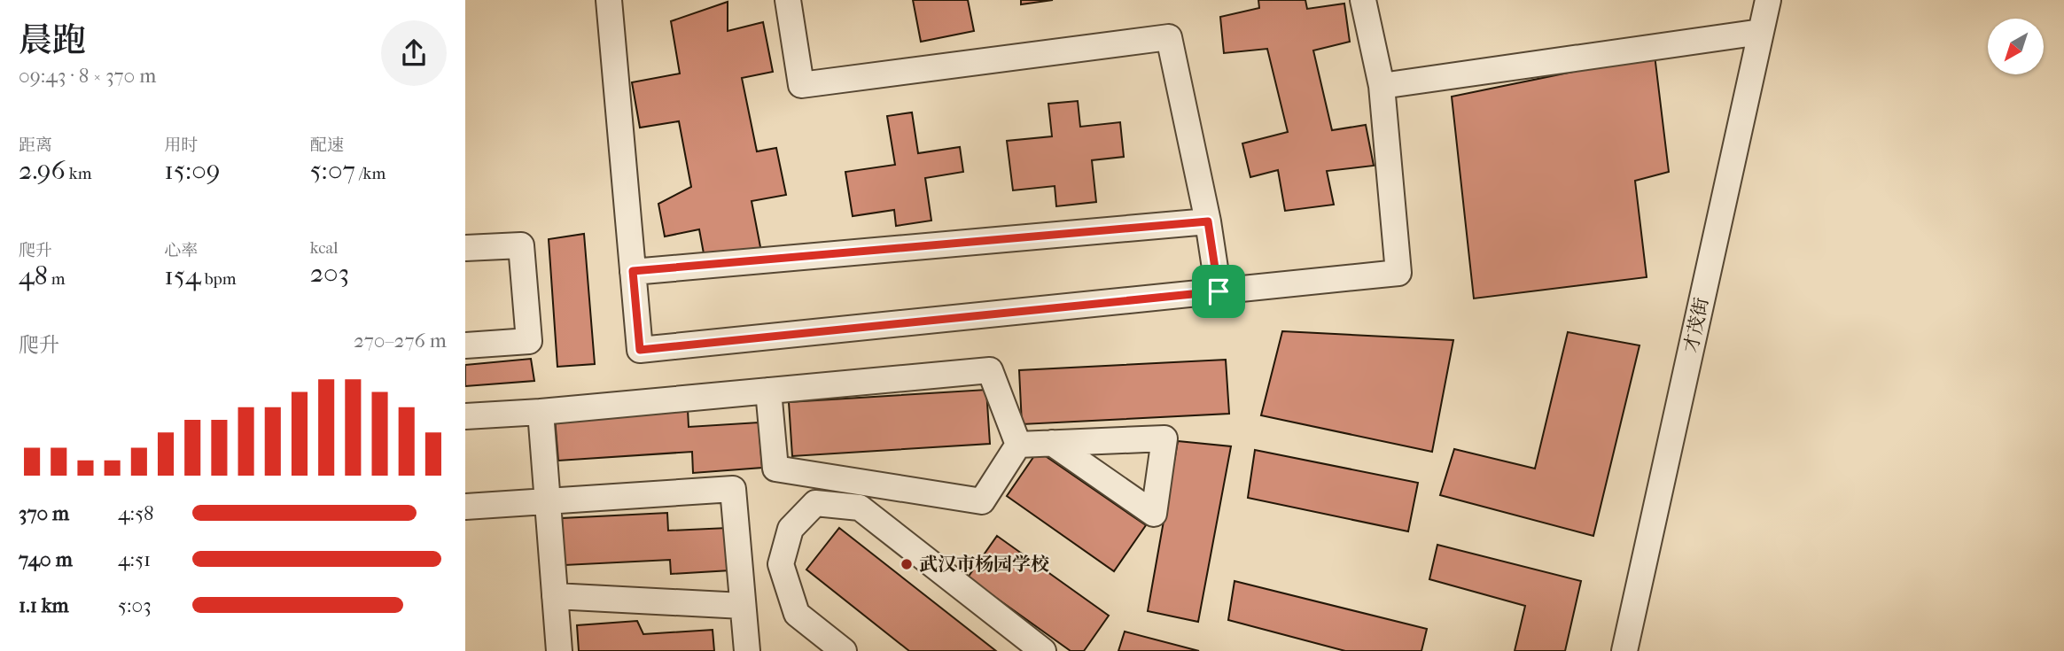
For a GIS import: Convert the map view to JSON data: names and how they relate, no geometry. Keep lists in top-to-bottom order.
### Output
{
  "streets": {
    "street": ["才茂街"]
  },
  "places": ["武汉市杨园学校"],
  "north": "bottom left",
  "page": {
    "heading": ["晨跑", "09:43 · 8 × 370 m"],
    "stats": [
      ["距离", "2.96 km"],
      ["用时", "15:09"],
      ["配速", "5:07 /km"],
      ["爬升", "48 m"],
      ["心率", "154 bpm"],
      ["kcal", "203"]
    ],
    "chart": ["爬升", "270–276 m"],
    "list": [
      {
        "name": "370 m",
        "note": "4:58"
      },
      {
        "name": "740 m",
        "note": "4:51"
      },
      {
        "name": "1.1 km",
        "note": "5:03"
      }
    ]
  }
}
